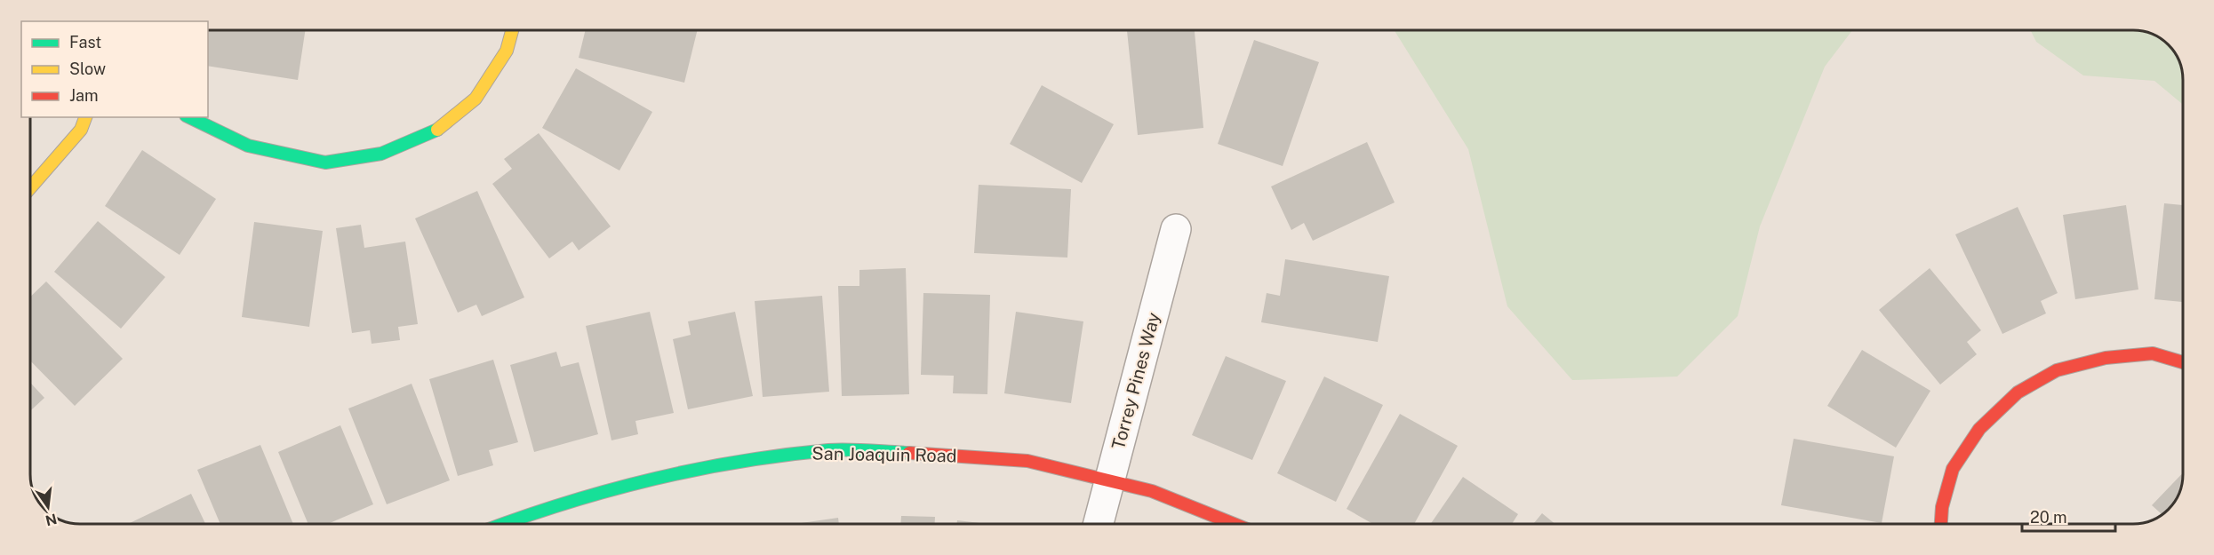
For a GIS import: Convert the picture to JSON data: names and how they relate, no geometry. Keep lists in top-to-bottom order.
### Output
{
  "streets": {
    "street": ["Torrey Pines Way", "San Joaquin Road"]
  },
  "crossings": [
    ["Torrey Pines Way", "San Joaquin Road"]
  ],
  "legend": ["Fast", "Slow", "Jam"],
  "scale_bar": "20 m",
  "north": "bottom"
}
